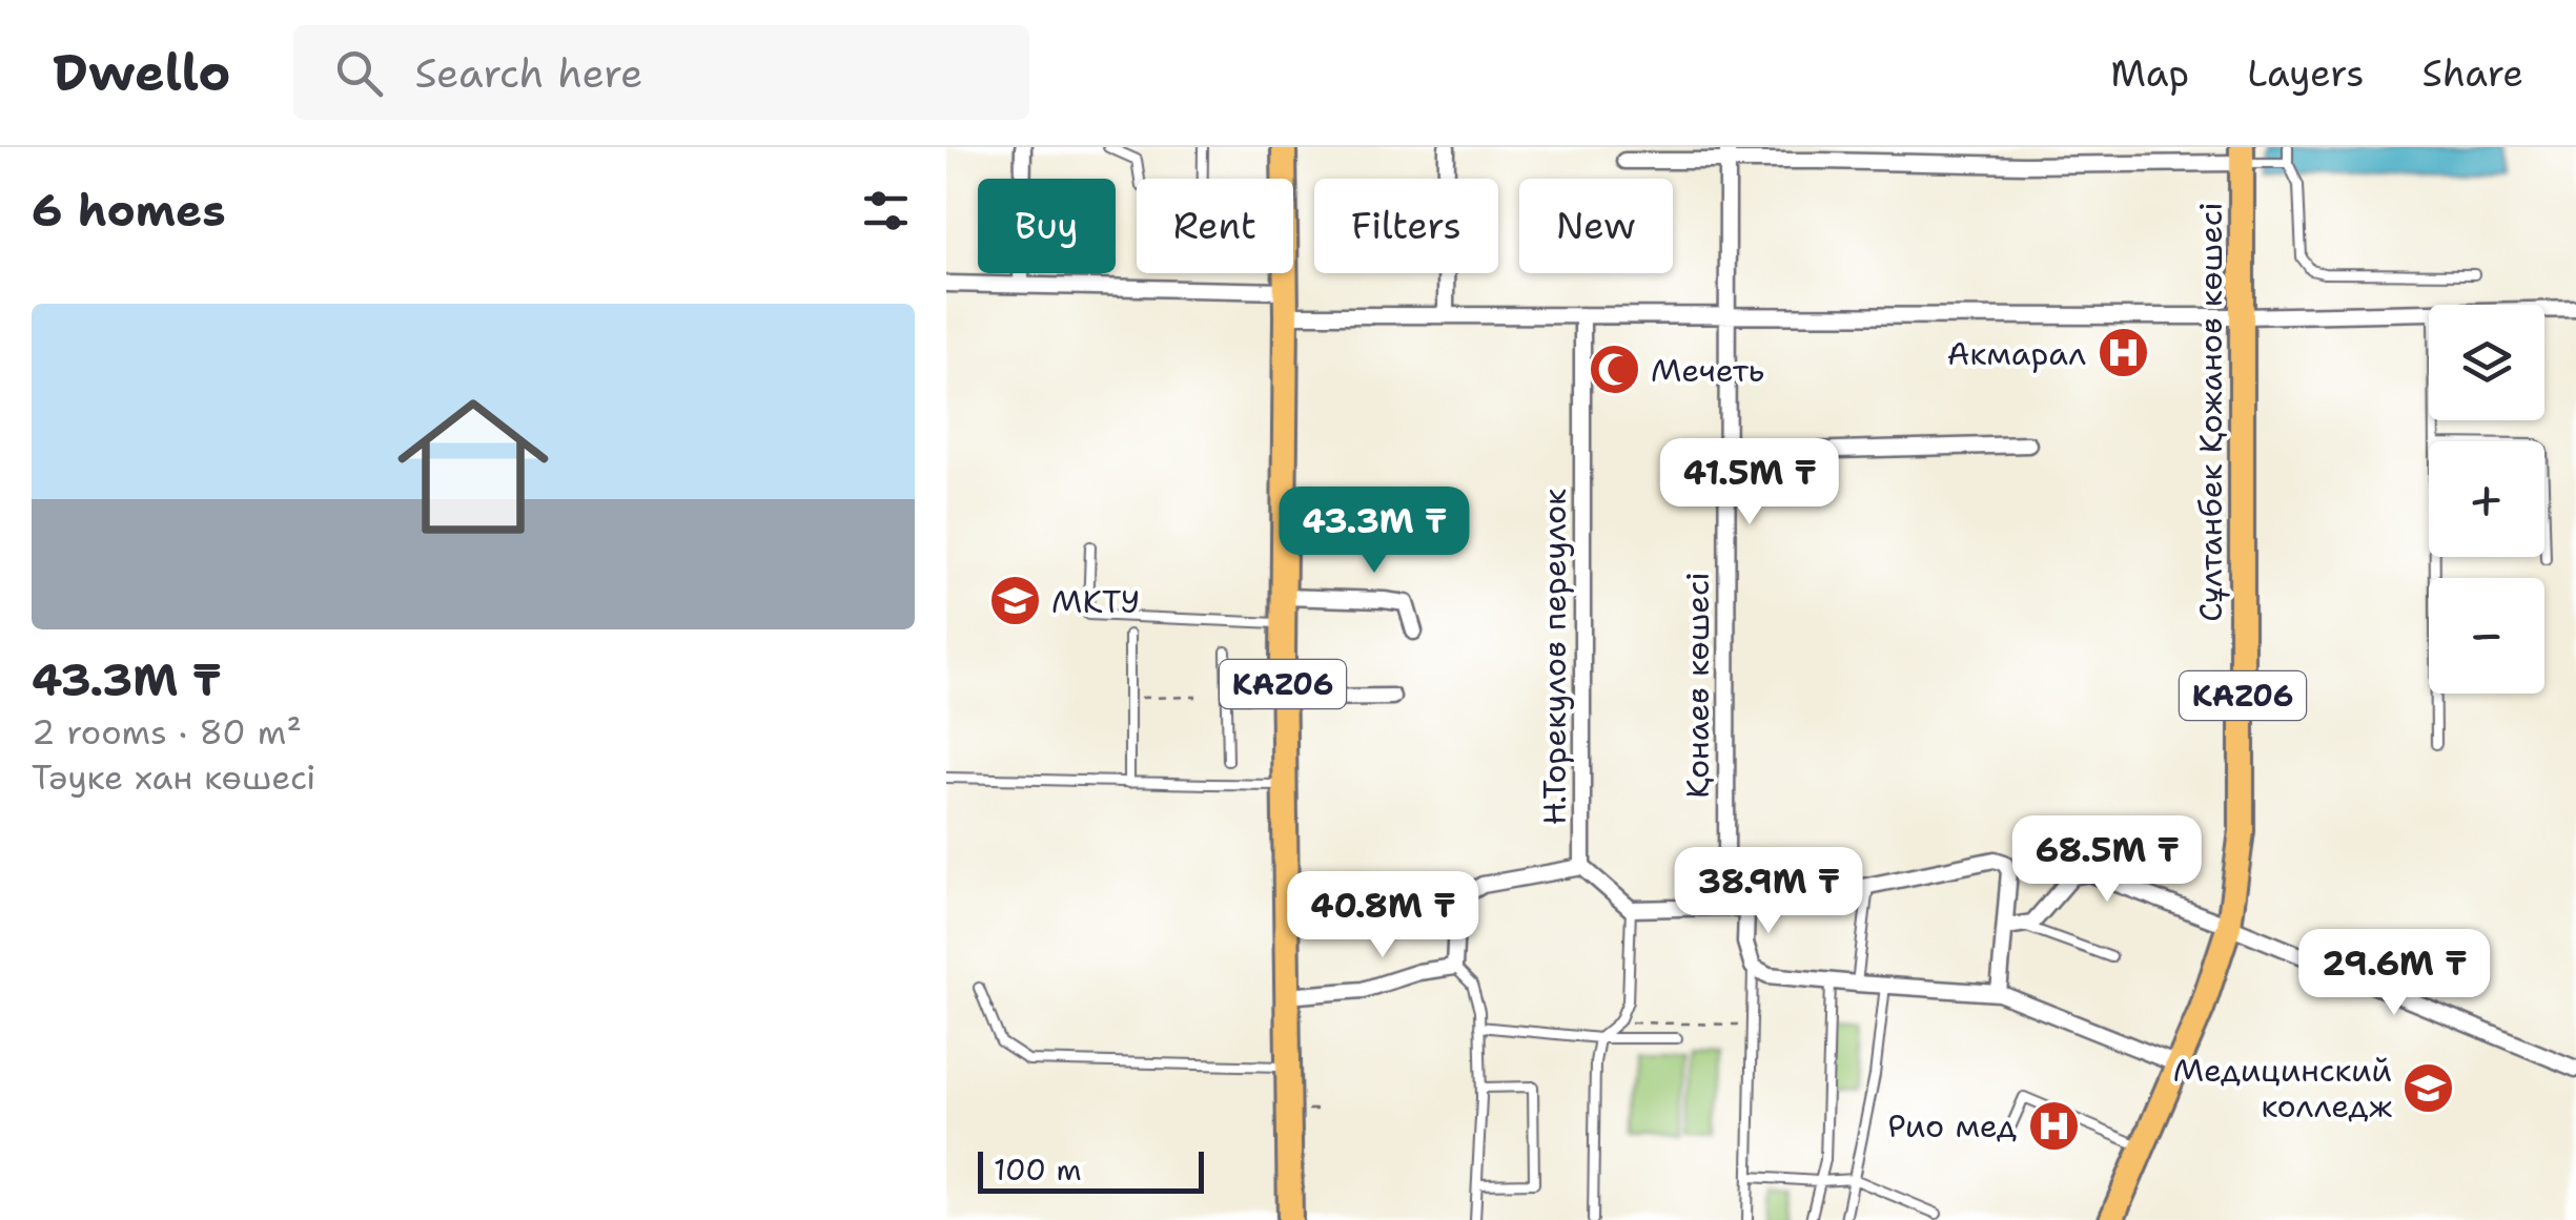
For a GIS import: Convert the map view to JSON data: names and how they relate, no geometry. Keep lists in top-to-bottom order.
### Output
{
  "streets": {
    "main road": ["Сұлтанбек Қожанов көшесі", "KАZ06"],
    "street": ["Н.Торекулов переулок", "Қонаев көшесі"]
  },
  "places": {
    "hospital": ["Акмарал", "Рио мед"],
    "mosque": ["Мечеть"],
    "school or university": ["МКТУ", "Медицинский колледж"]
  },
  "scale_bar": "100 m",
  "page": {
    "header": "Dwello",
    "search": "Search here",
    "nav": ["Map", "Layers", "Share"],
    "heading": "6 homes",
    "chip": [
      "Buy",
      "Rent",
      "Filters",
      "New"
    ],
    "list": [
      {
        "name": "43.3M ₸",
        "note": "2 rooms · 80 m² · Тәуке хан көшесі"
      }
    ],
    "map_buttons": ["+", "−"],
    "price": [
      "41.5M ₸",
      "43.3M ₸",
      "68.5M ₸",
      "38.9M ₸",
      "40.8M ₸",
      "29.6M ₸"
    ],
    "scale": "100 m"
  }
}
